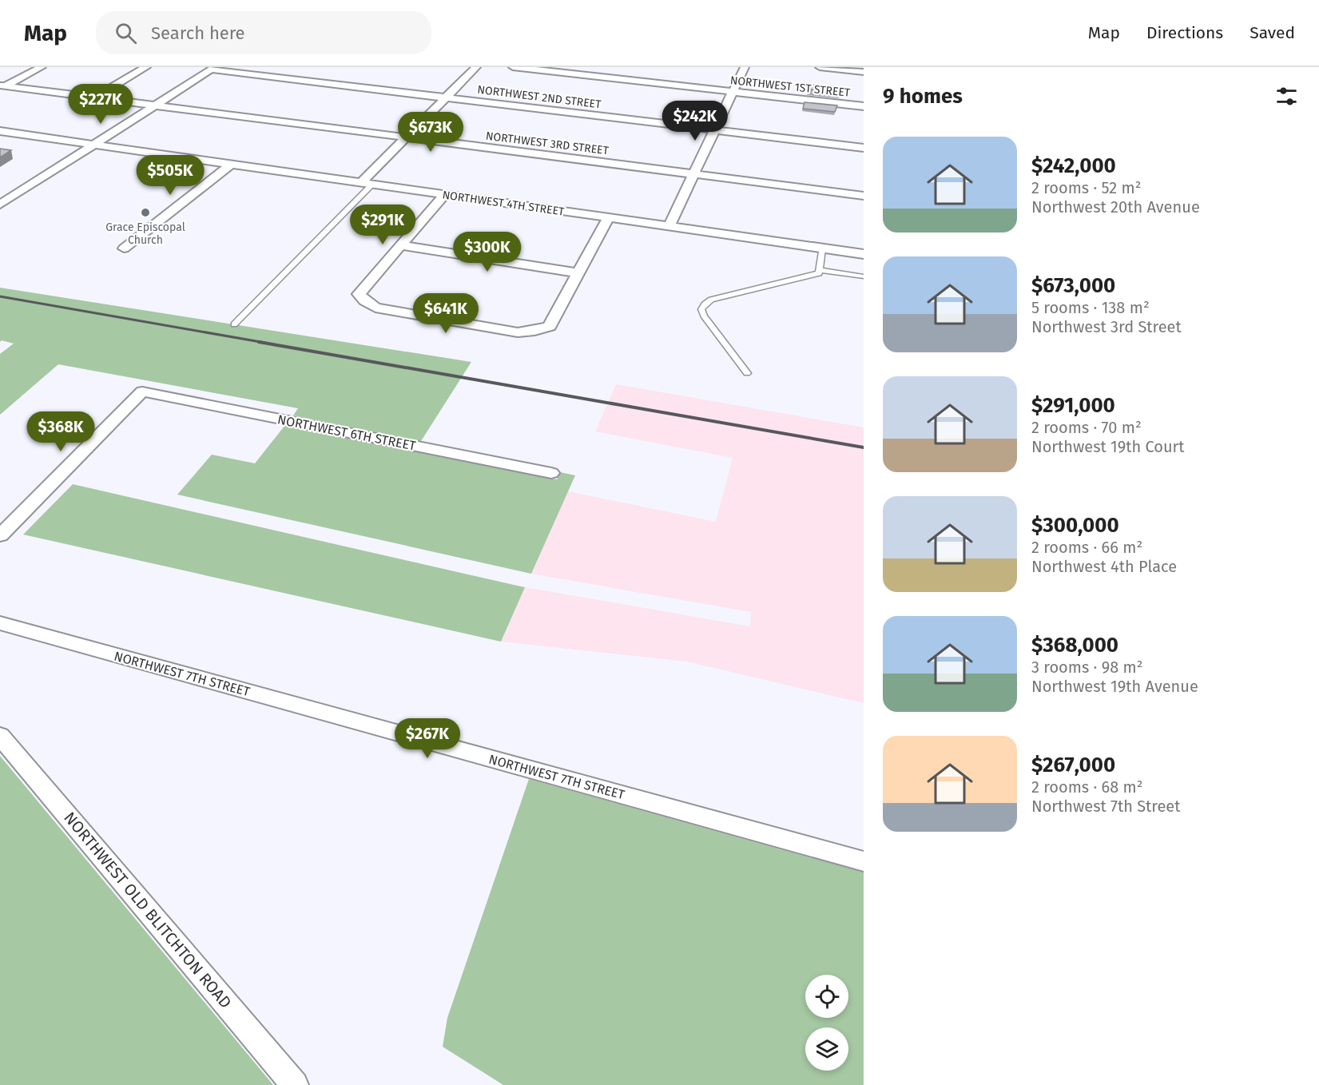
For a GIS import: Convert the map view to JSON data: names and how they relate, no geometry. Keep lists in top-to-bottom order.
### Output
{
  "streets": {
    "street": [
      "NORTHWEST 1ST STREET",
      "NORTHWEST 2ND STREET",
      "NORTHWEST 3RD STREET",
      "NORTHWEST 4TH STREET",
      "NORTHWEST 6TH STREET",
      "NORTHWEST 7TH STREET",
      "NORTHWEST OLD BLITCHTON ROAD"
    ]
  },
  "places": ["Grace Episcopal Church"],
  "page": {
    "header": "Map",
    "search": "Search here",
    "nav": ["Map", "Directions", "Saved"],
    "heading": "9 homes",
    "price": [
      "$227K",
      "$242K",
      "$673K",
      "$505K",
      "$291K",
      "$300K",
      "$641K",
      "$368K",
      "$267K"
    ],
    "list": [
      {
        "name": "$242,000",
        "note": "2 rooms · 52 m² · Northwest 20th Avenue"
      },
      {
        "name": "$673,000",
        "note": "5 rooms · 138 m² · Northwest 3rd Street"
      },
      {
        "name": "$291,000",
        "note": "2 rooms · 70 m² · Northwest 19th Court"
      },
      {
        "name": "$300,000",
        "note": "2 rooms · 66 m² · Northwest 4th Place"
      },
      {
        "name": "$368,000",
        "note": "3 rooms · 98 m² · Northwest 19th Avenue"
      },
      {
        "name": "$267,000",
        "note": "2 rooms · 68 m² · Northwest 7th Street"
      }
    ]
  }
}
